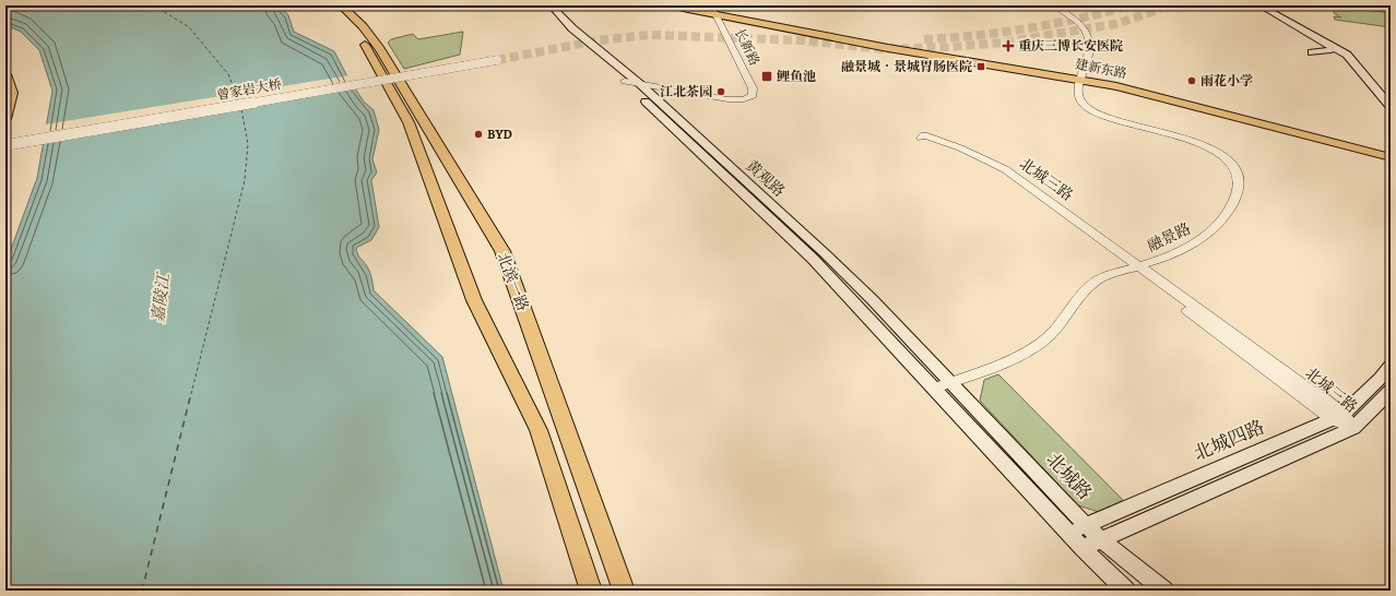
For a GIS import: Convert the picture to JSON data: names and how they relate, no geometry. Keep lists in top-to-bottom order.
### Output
{
  "streets": {
    "main road": [
      "建新东路",
      "曾家岩大桥",
      "黄观路",
      "北滨一路",
      "北城四路",
      "北城路"
    ],
    "street": ["长新路", "北城三路", "融景路"]
  },
  "crossings": [
    ["长新路", "建新东路"],
    ["长新路", "黄观路"],
    ["建新东路", "融景路"],
    ["黄观路", "融景路"],
    ["黄观路", "北城路"],
    ["北城三路", "融景路"],
    ["北城三路", "北城四路"],
    ["融景路", "北城路"],
    ["北城四路", "北城路"]
  ],
  "water": ["嘉陵江"],
  "places": {
    "health": ["重庆三博长安医院"],
    "transit": ["融景城‧景城胃肠医院", "鲤鱼池"],
    "other": ["雨花小学", "江北茶园", "BYD"]
  }
}
